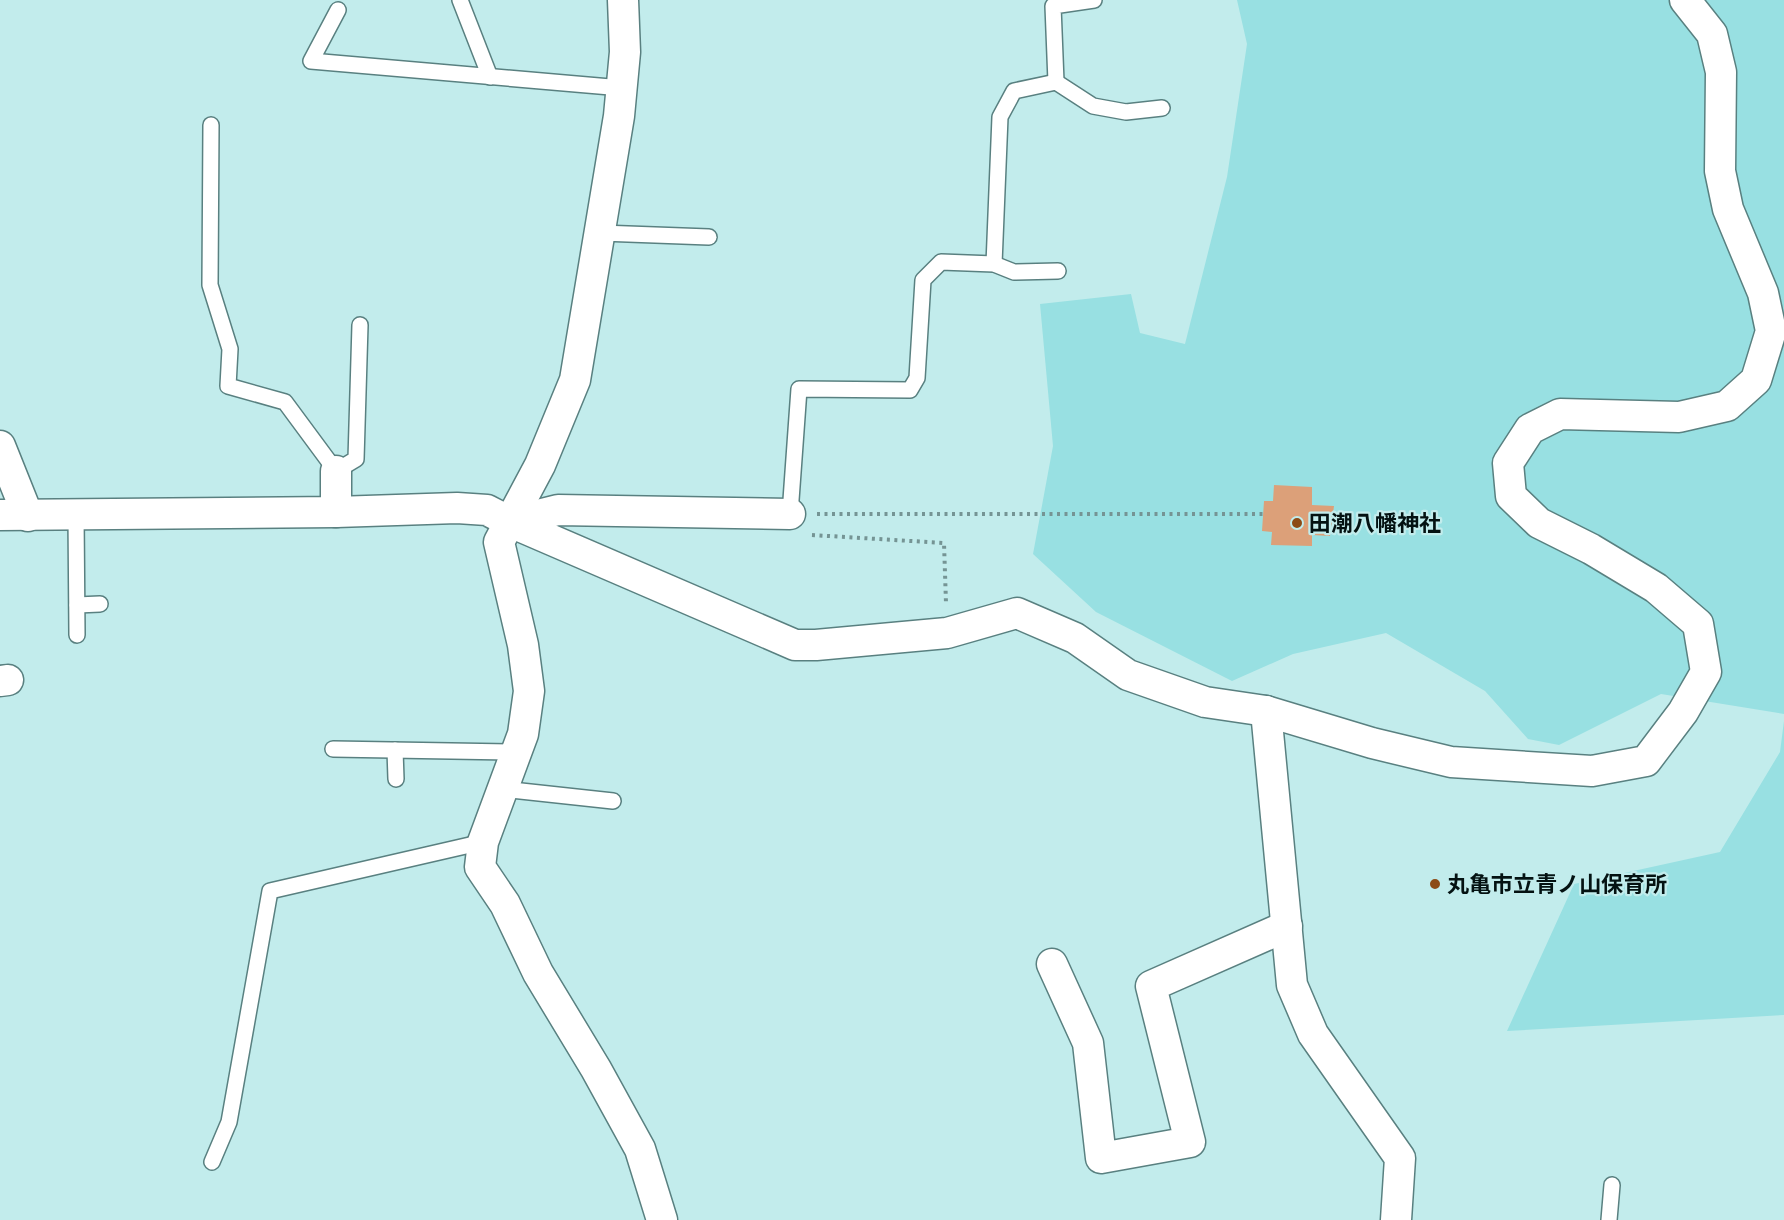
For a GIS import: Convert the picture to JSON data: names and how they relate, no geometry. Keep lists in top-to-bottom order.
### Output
{
  "places": ["田潮八幡神社", "丸亀市立青ノ山保育所"]
}
